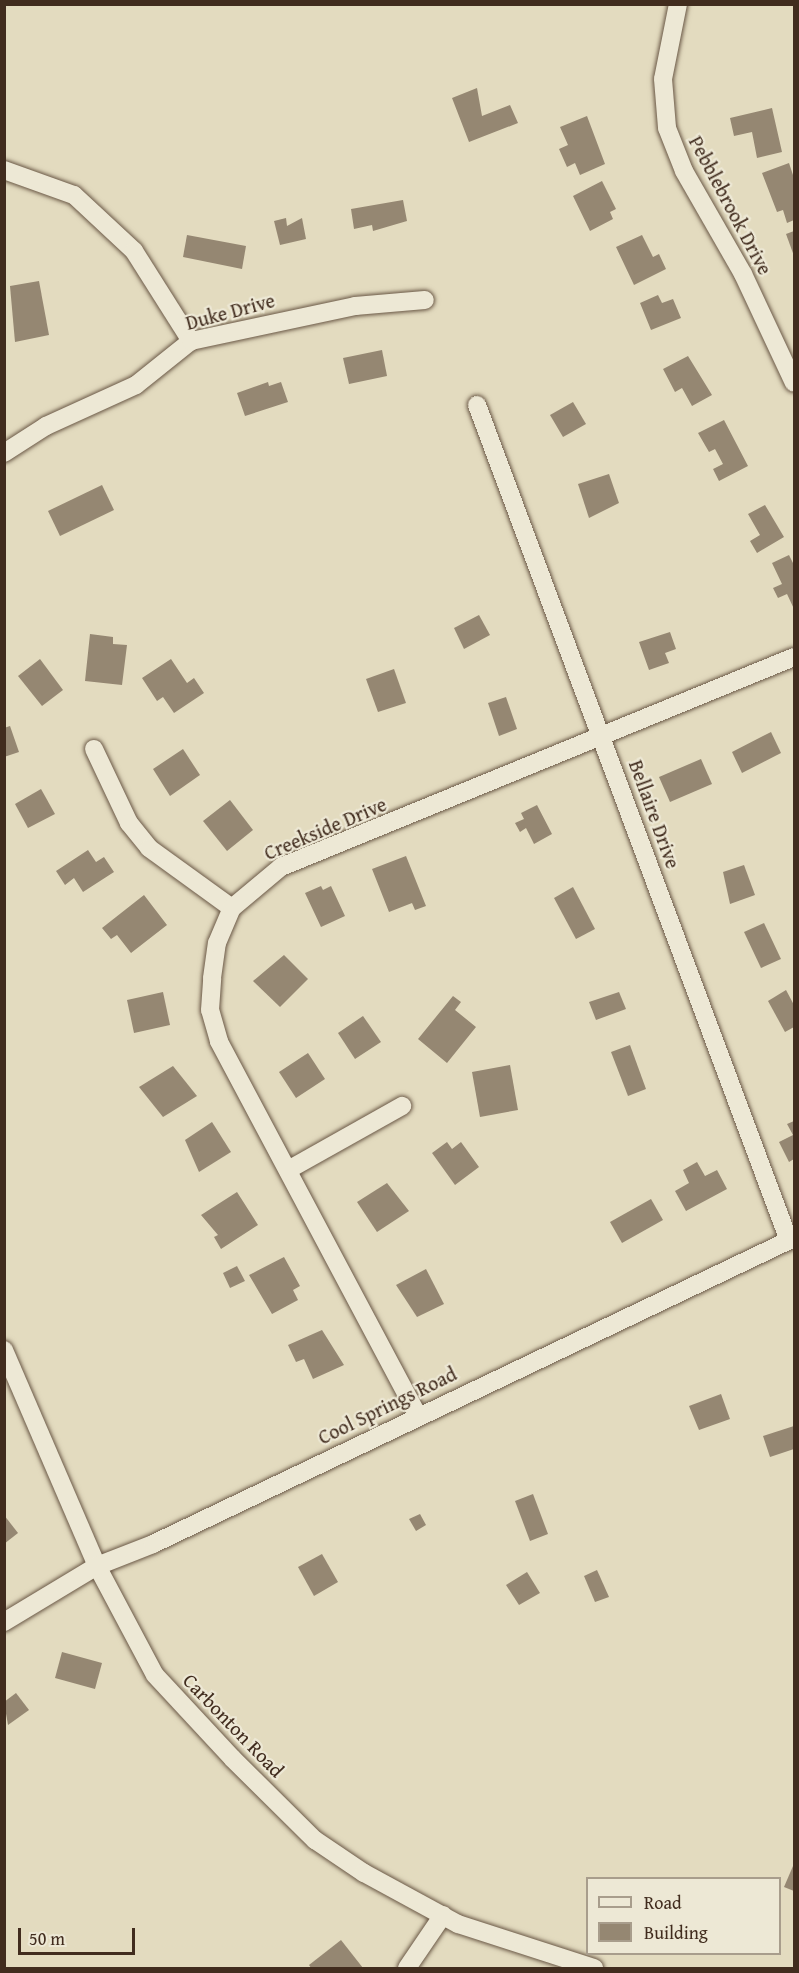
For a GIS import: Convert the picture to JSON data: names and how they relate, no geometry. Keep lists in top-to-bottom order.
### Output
{
  "streets": {
    "street": [
      "Pebblebrook Drive",
      "Duke Drive",
      "Bellaire Drive",
      "Creekside Drive",
      "Cool Springs Road",
      "Carbonton Road"
    ]
  },
  "crossings": [
    ["Bellaire Drive", "Creekside Drive"],
    ["Bellaire Drive", "Cool Springs Road"],
    ["Creekside Drive", "Cool Springs Road"],
    ["Cool Springs Road", "Carbonton Road"]
  ],
  "legend": ["Road", "Building"],
  "scale_bar": "50 m"
}
